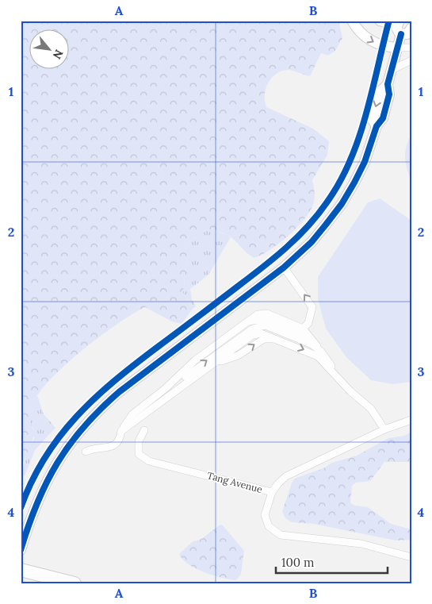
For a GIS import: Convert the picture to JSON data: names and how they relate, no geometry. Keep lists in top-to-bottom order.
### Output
{
  "streets": {
    "street": ["Tang Avenue"]
  },
  "scale_bar": "100 m",
  "north": "bottom right",
  "grid": {
    "columns": ["A", "B"],
    "rows": [
      "1",
      "2",
      "3",
      "4"
    ]
  }
}
